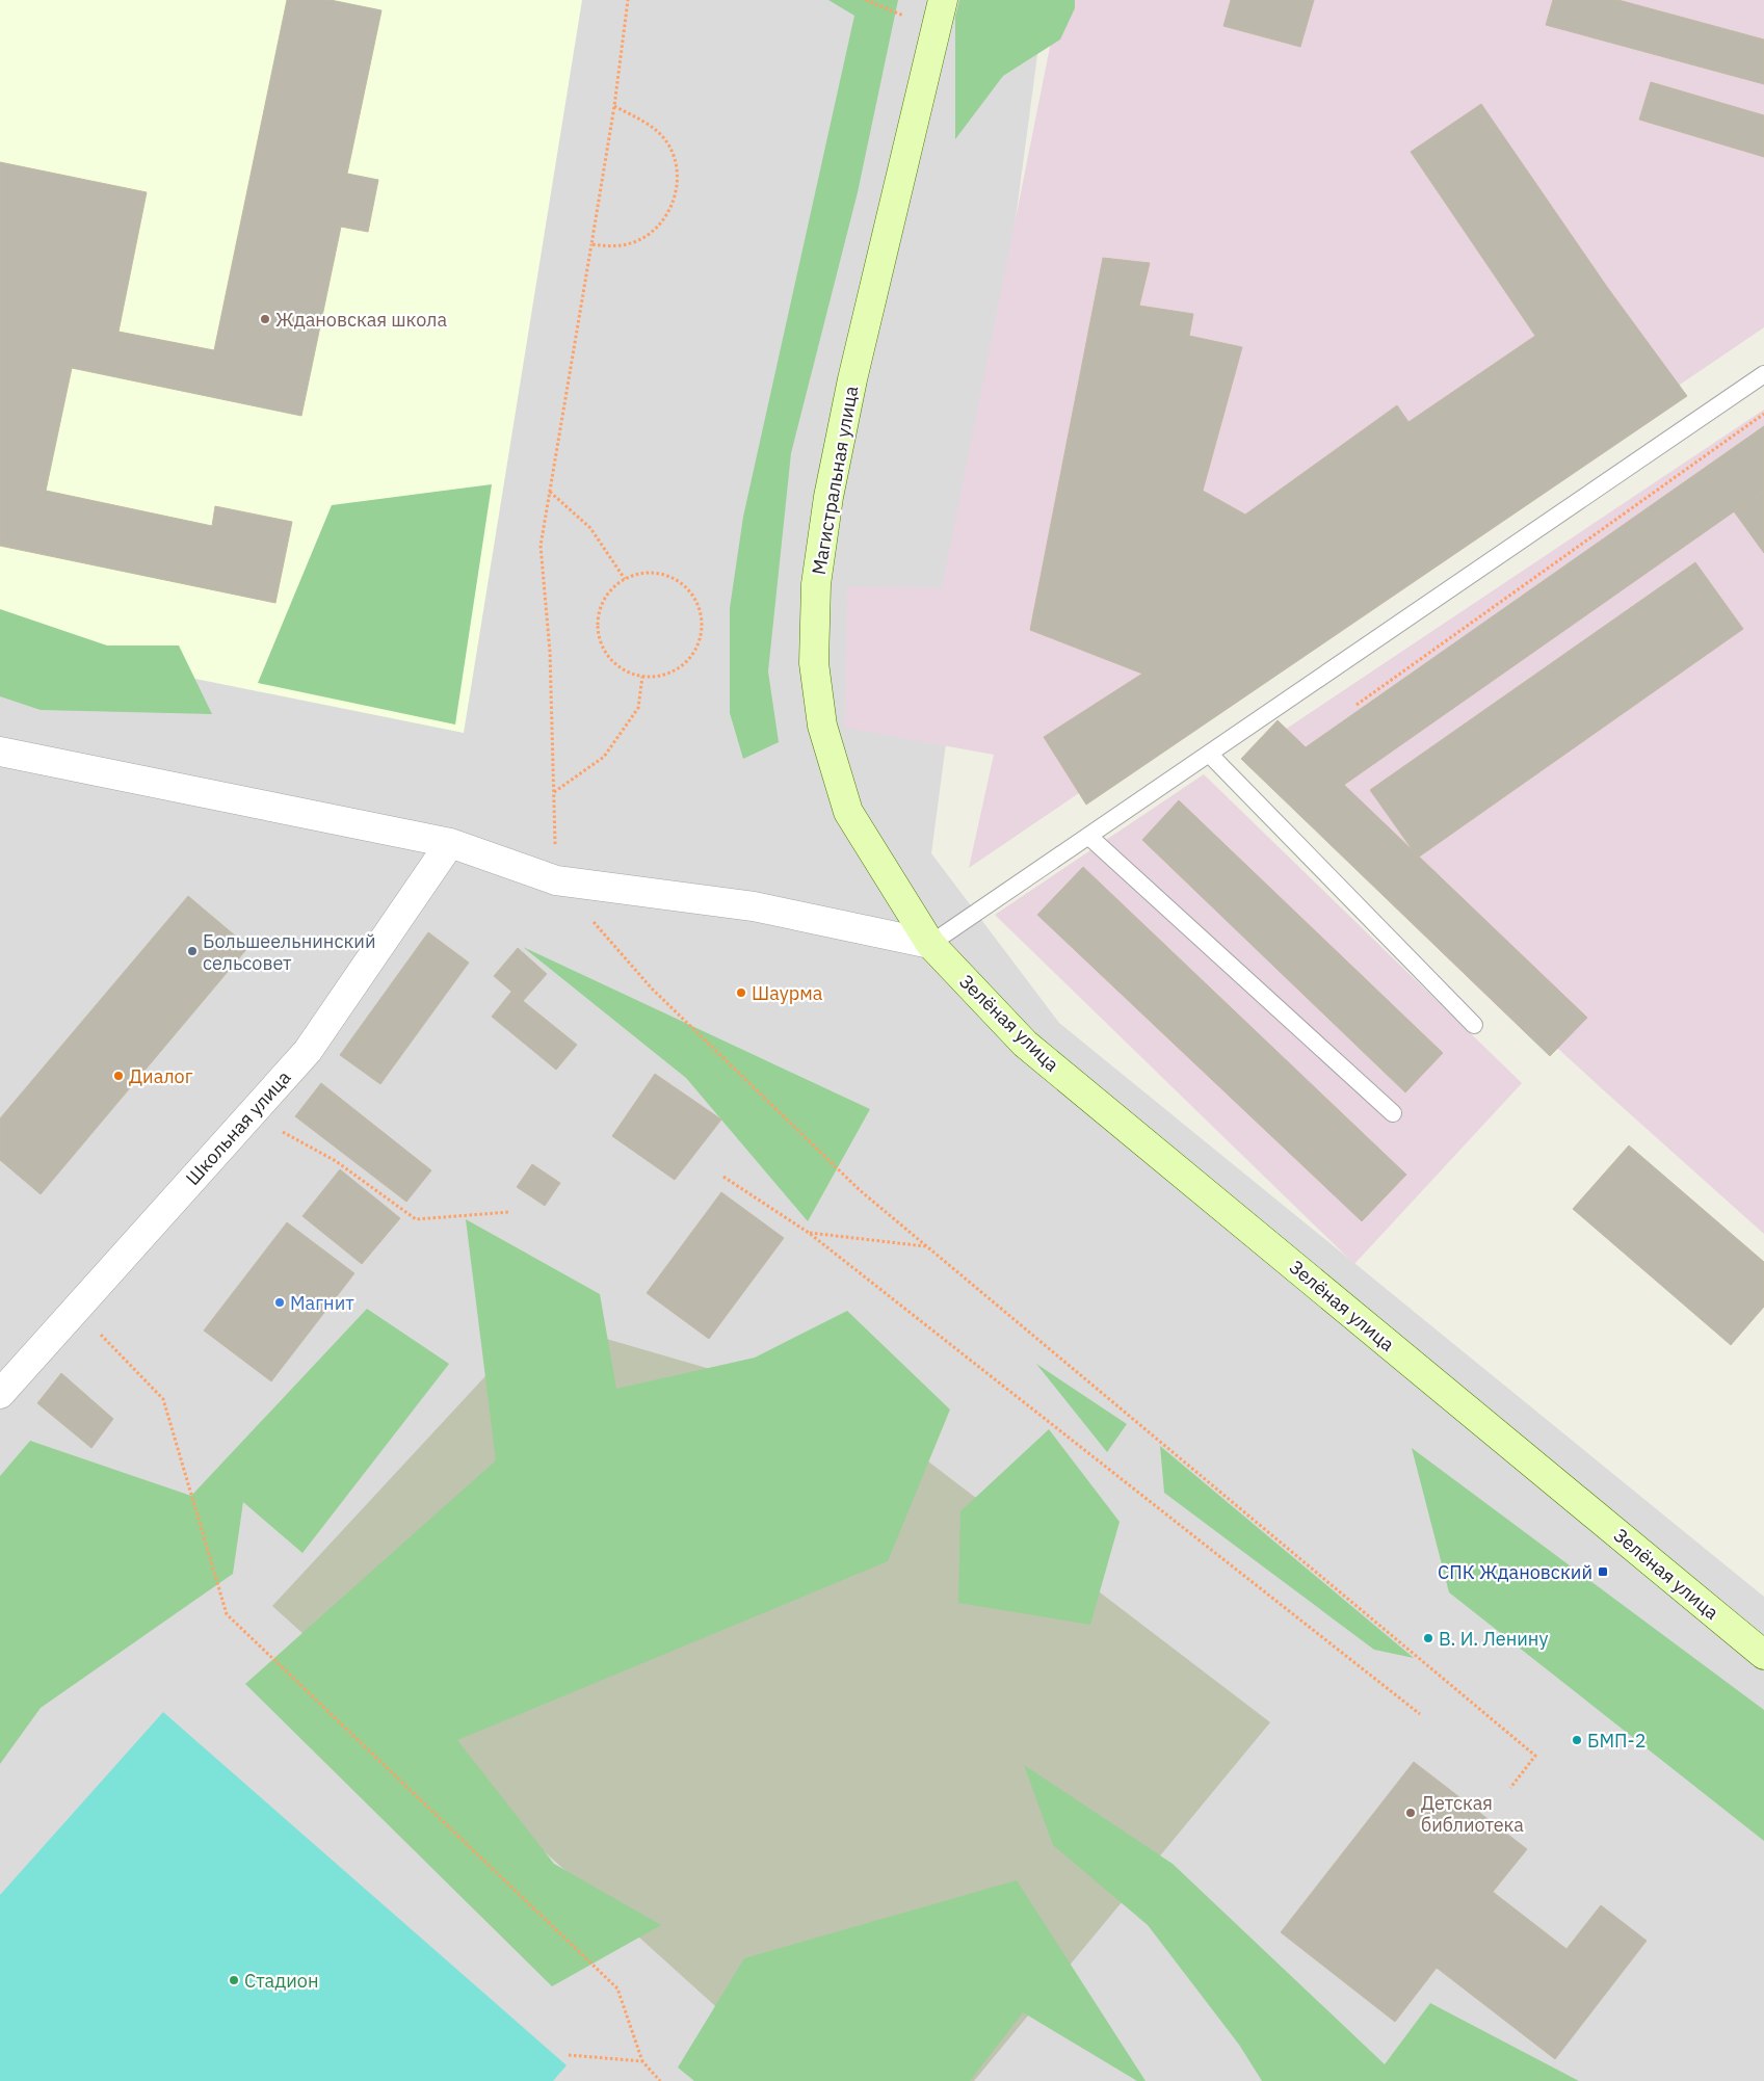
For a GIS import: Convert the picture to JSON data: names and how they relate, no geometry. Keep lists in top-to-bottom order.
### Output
{
  "streets": {
    "street": ["Магистральная улица", "Зелёная улица", "Школьная улица"]
  },
  "crossings": [
    ["Магистральная улица", "Зелёная улица"]
  ],
  "places": {
    "other": [
      "Ждановская школа",
      "Большеельнинский сельсовет",
      "Шаурма",
      "Диалог",
      "Магнит",
      "В. И. Ленину",
      "БМП-2",
      "Детская библиотека",
      "Стадион"
    ],
    "transit": ["СПК Ждановский"]
  }
}
